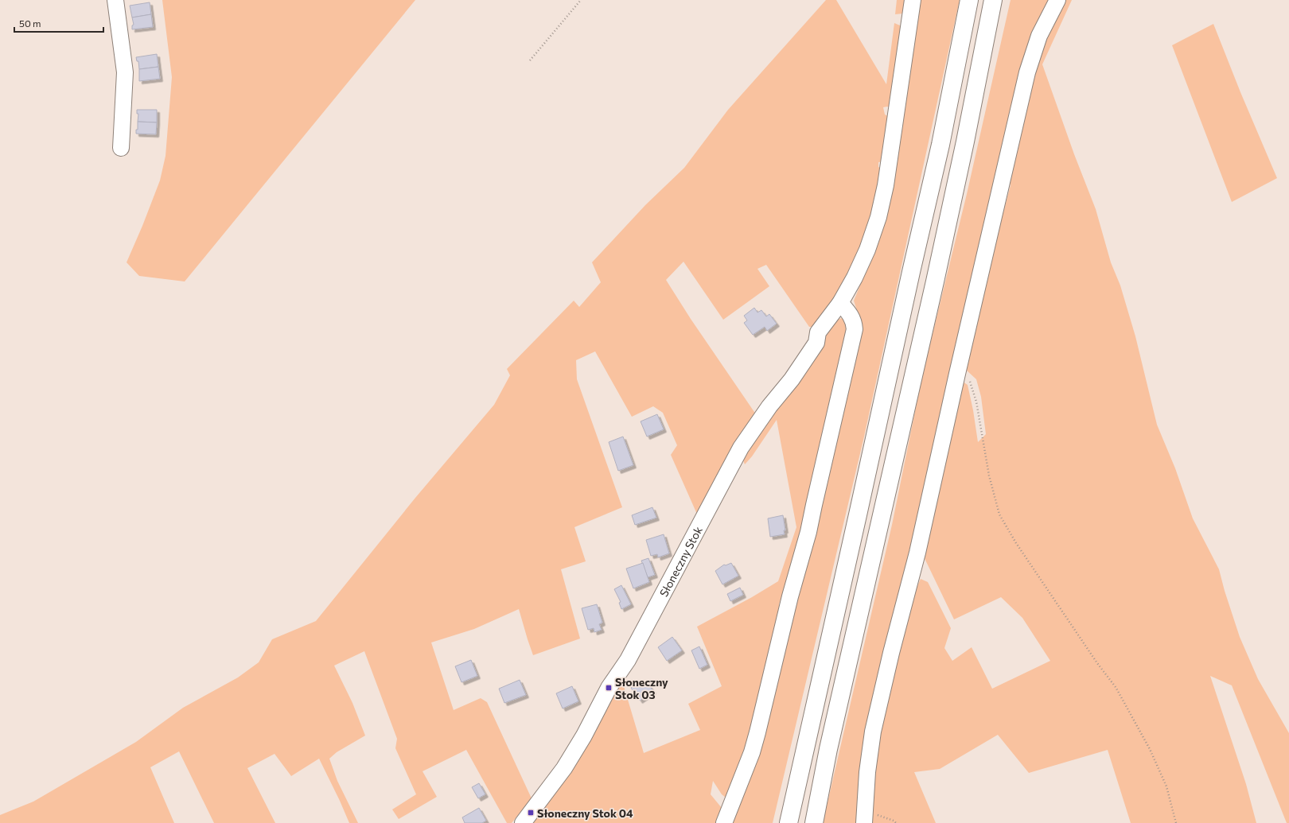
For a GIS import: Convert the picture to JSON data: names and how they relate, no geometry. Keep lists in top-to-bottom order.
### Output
{
  "streets": {
    "street": ["Słoneczny Stok"]
  },
  "places": {
    "transit": ["Słoneczny Stok 03", "Słoneczny Stok 04"]
  },
  "scale_bar": "50 m"
}
